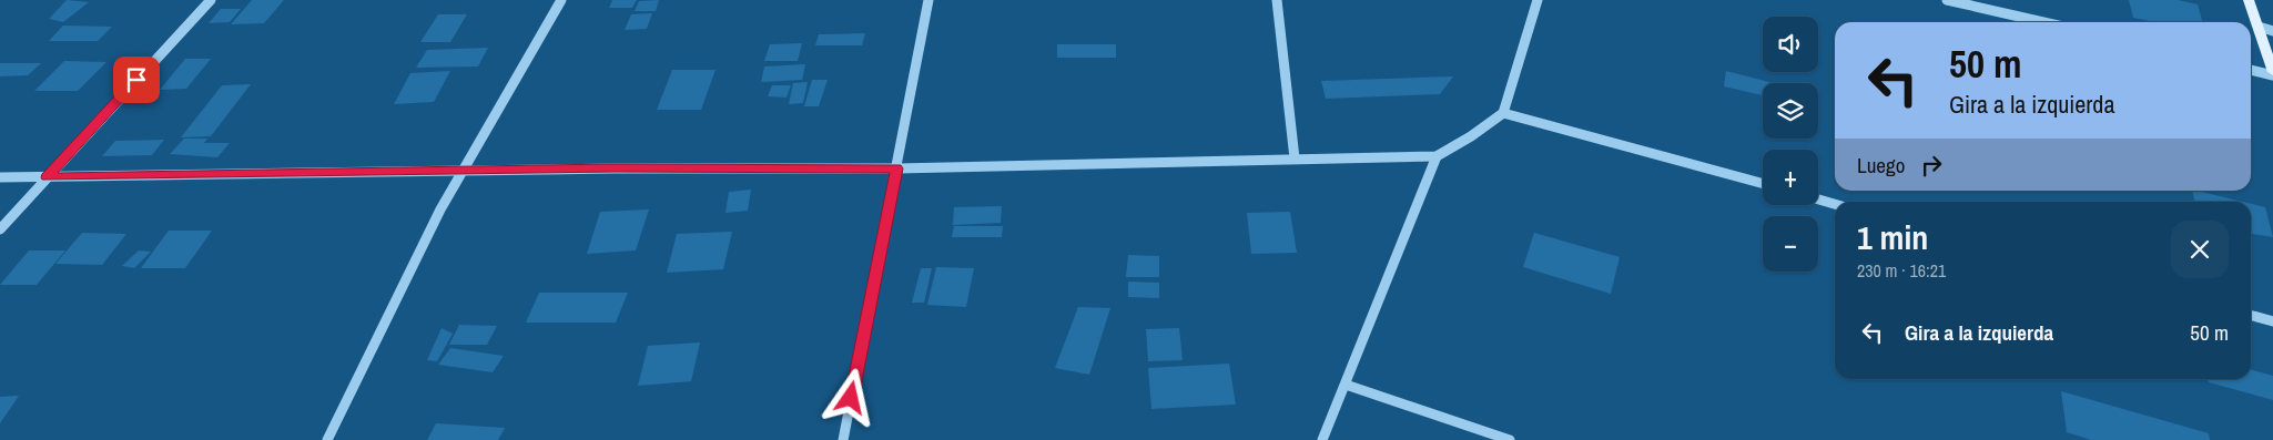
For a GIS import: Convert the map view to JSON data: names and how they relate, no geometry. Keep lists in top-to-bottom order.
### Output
{
  "page": {
    "map_buttons": ["+", "−"],
    "turn": ["50 m", "Gira a la izquierda"],
    "then": "Luego",
    "heading": ["1 min", "230 m · 16:21"],
    "list": [
      {
        "name": "Gira a la izquierda",
        "value": "50 m"
      }
    ]
  }
}
